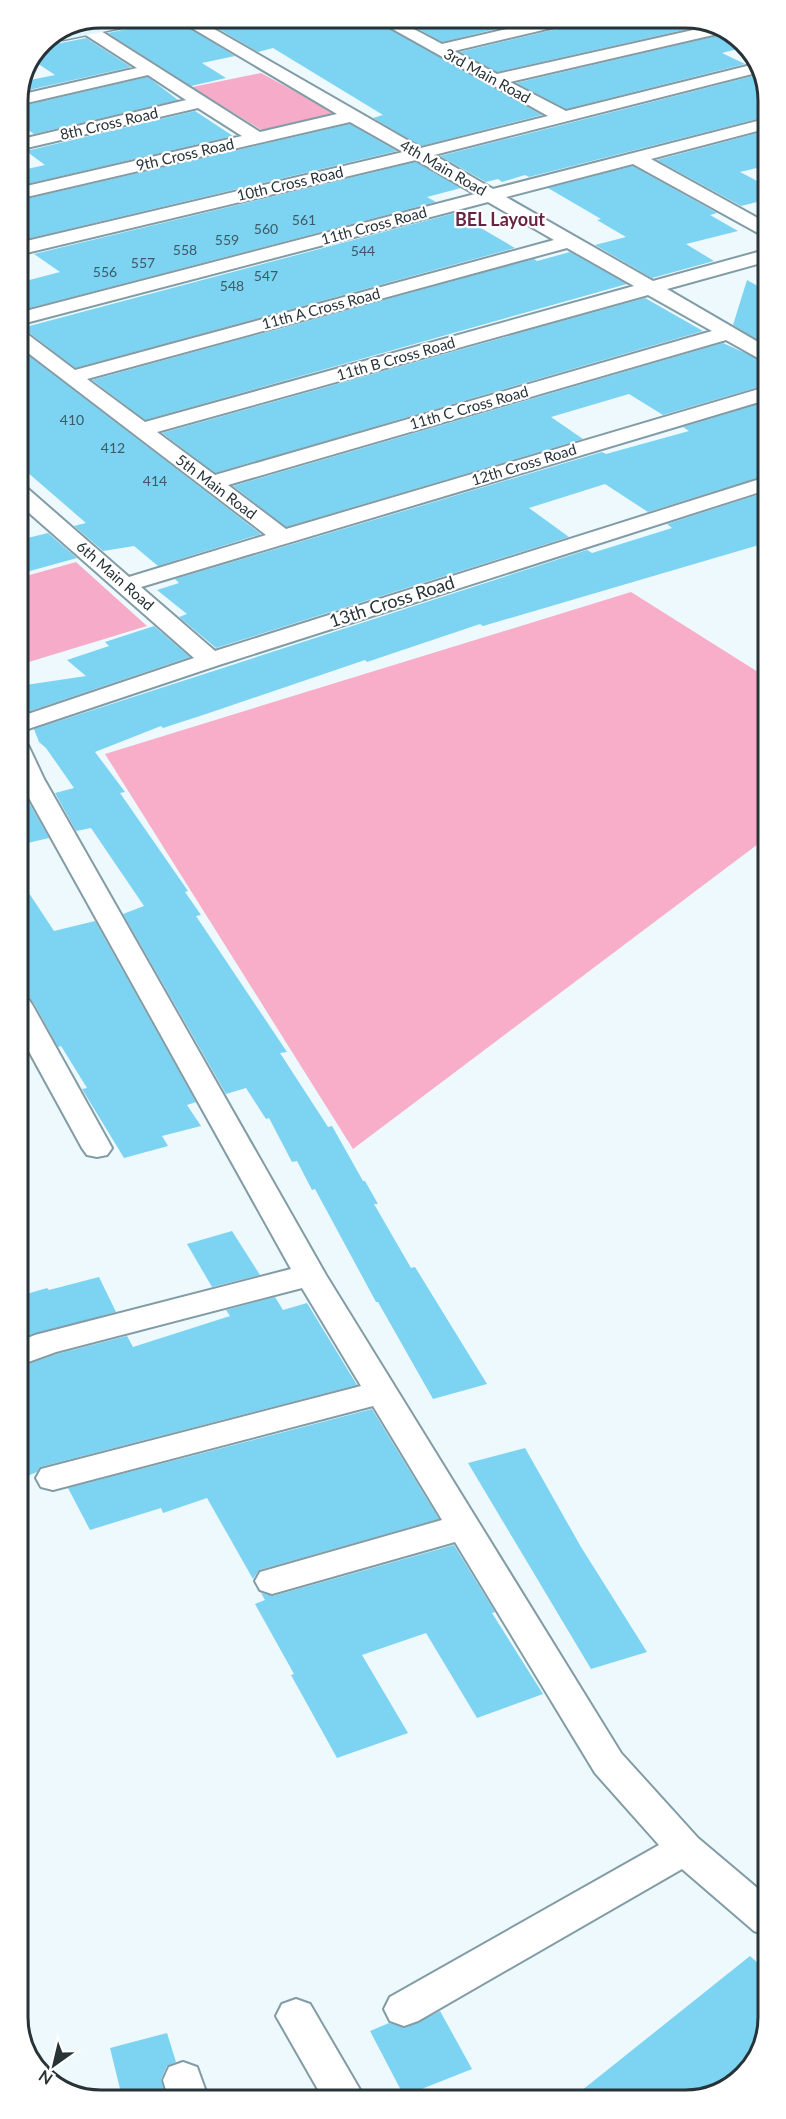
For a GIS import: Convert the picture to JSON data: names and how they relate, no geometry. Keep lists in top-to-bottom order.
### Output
{
  "streets": {
    "street": [
      "3rd Main Road",
      "8th Cross Road",
      "9th Cross Road",
      "4th Main Road",
      "10th Cross Road",
      "11th Cross Road",
      "11th A Cross Road",
      "11th B Cross Road",
      "11th C Cross Road",
      "12th Cross Road",
      "5th Main Road",
      "6th Main Road",
      "13th Cross Road"
    ]
  },
  "crossings": [
    ["3rd Main Road", "10th Cross Road"],
    ["9th Cross Road", "4th Main Road"],
    ["4th Main Road", "10th Cross Road"],
    ["4th Main Road", "11th Cross Road"],
    ["4th Main Road", "11th A Cross Road"],
    ["4th Main Road", "11th B Cross Road"],
    ["4th Main Road", "11th C Cross Road"],
    ["11th A Cross Road", "5th Main Road"],
    ["11th B Cross Road", "5th Main Road"],
    ["11th C Cross Road", "5th Main Road"],
    ["12th Cross Road", "5th Main Road"],
    ["5th Main Road", "6th Main Road"],
    ["6th Main Road", "13th Cross Road"]
  ],
  "districts": ["BEL Layout"],
  "house_numbers": [
    "561",
    "560",
    "559",
    "558",
    "544",
    "557",
    "556",
    "547",
    "548",
    "410",
    "412",
    "414"
  ],
  "north": "bottom left"
}
